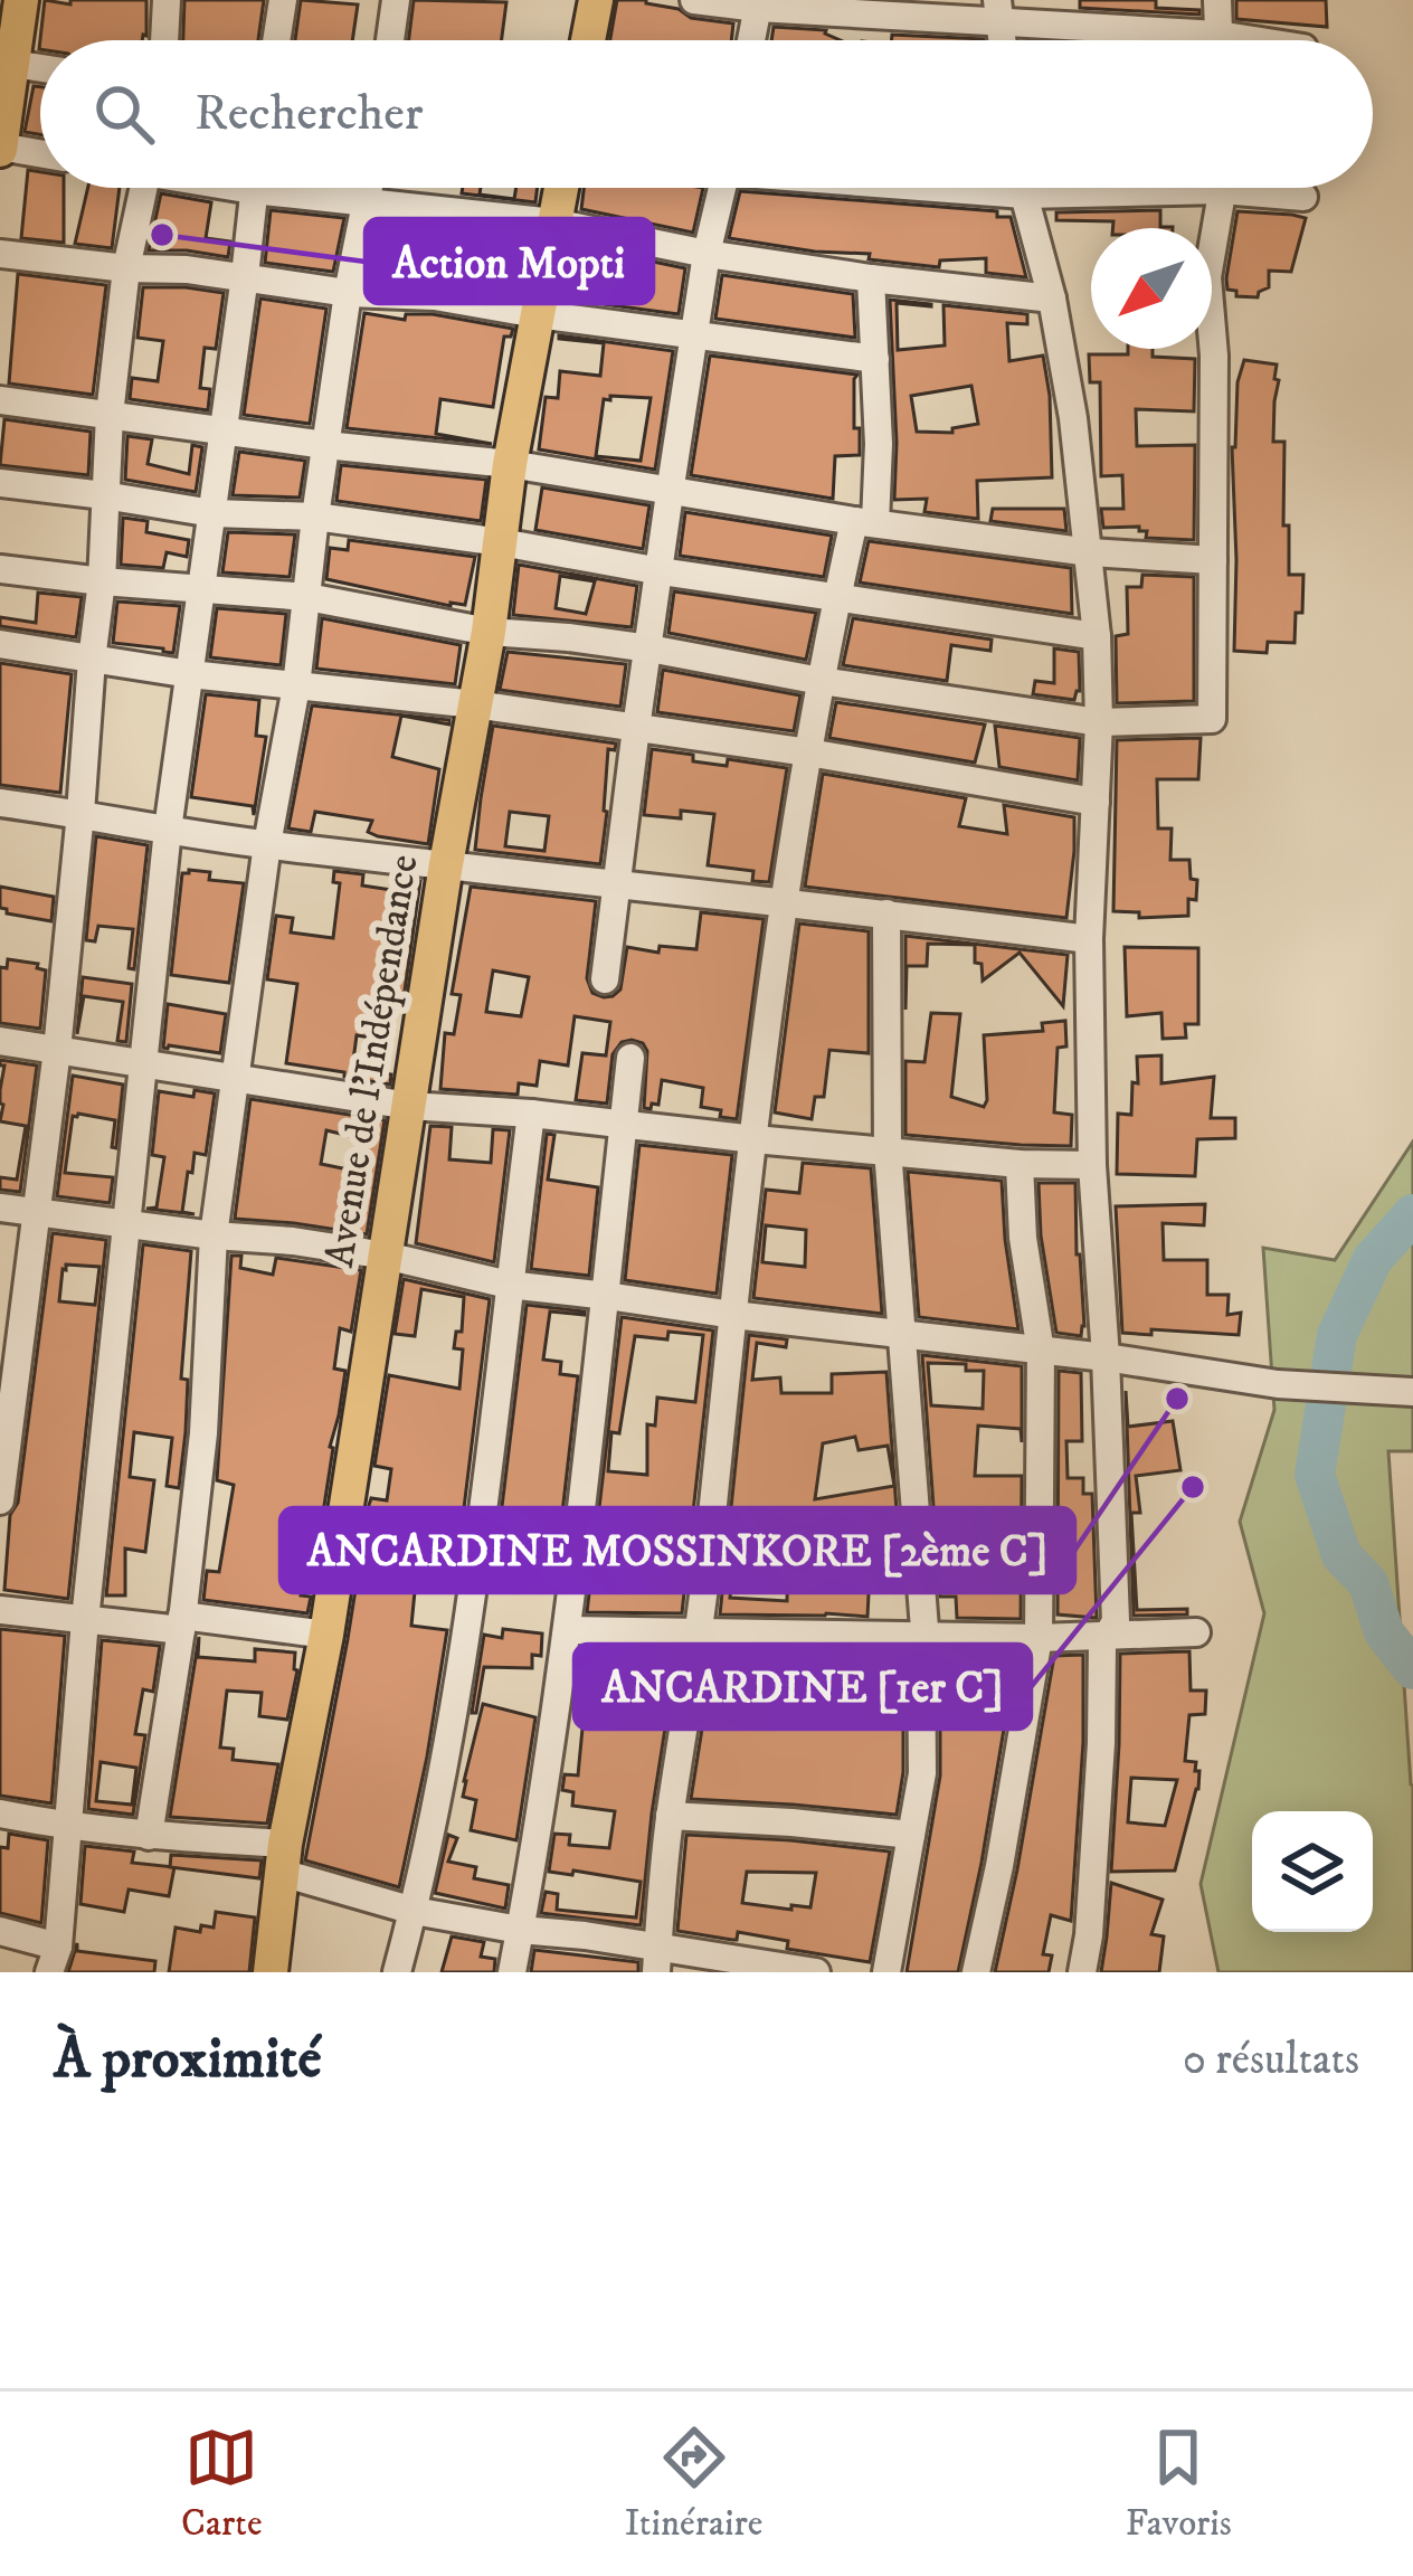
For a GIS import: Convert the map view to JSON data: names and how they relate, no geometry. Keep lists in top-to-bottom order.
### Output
{
  "streets": {
    "main road": ["Avenue de l'Indépendance"]
  },
  "places": ["Action Mopti", "ANCARDINE MOSSINKORE [2ème C]", "ANCARDINE [1er C]"],
  "north": "bottom left",
  "page": {
    "search": "Rechercher",
    "heading": ["À proximité", "0 résultats"],
    "nav": ["Carte", "Itinéraire", "Favoris"]
  }
}
